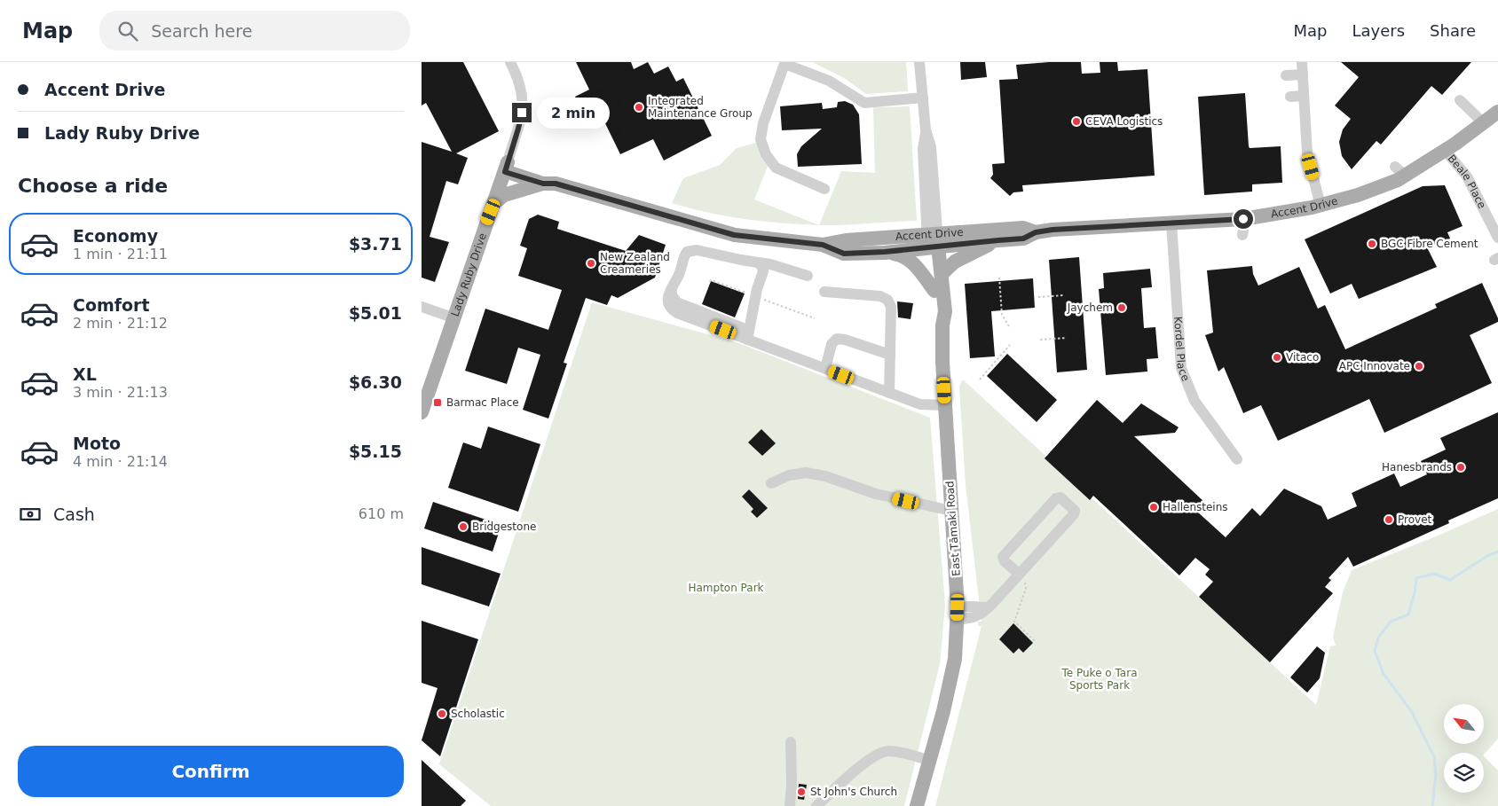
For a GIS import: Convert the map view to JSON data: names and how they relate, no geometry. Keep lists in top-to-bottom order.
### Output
{
  "streets": {
    "main road": ["Accent Drive", "Lady Ruby Drive", "East Tāmaki Road"],
    "street": ["Beale Place", "Kordel Place"]
  },
  "crossings": [
    ["Beale Place", "Accent Drive"],
    ["Accent Drive", "Lady Ruby Drive"],
    ["Accent Drive", "Kordel Place"],
    ["Accent Drive", "East Tāmaki Road"]
  ],
  "parks": ["Hampton Park", "Te Puke o Tara Sports Park"],
  "places": {
    "other": [
      "Integrated Maintenance Group",
      "CEVA Logistics",
      "BGC Fibre Cement",
      "New Zealand Creameries",
      "Jaychem",
      "Vitaco",
      "APC Innovate",
      "Hanesbrands",
      "Hallensteins",
      "Provet",
      "Bridgestone",
      "Scholastic",
      "St John's Church"
    ],
    "transit": ["Barmac Place"]
  },
  "north": "top left",
  "page": {
    "header": "Map",
    "search": "Search here",
    "nav": ["Map", "Layers", "Share"],
    "banner": ["Accent Drive", "Lady Ruby Drive"],
    "bubble": "2 min",
    "heading": "Choose a ride",
    "list": [
      {
        "name": "Economy",
        "note": "1 min · 21:11",
        "value": "$3.71"
      },
      {
        "name": "Comfort",
        "note": "2 min · 21:12",
        "value": "$5.01"
      },
      {
        "name": "XL",
        "note": "3 min · 21:13",
        "value": "$6.30"
      },
      {
        "name": "Moto",
        "note": "4 min · 21:14",
        "value": "$5.15"
      }
    ],
    "pay": ["Cash", "610 m"],
    "buttons": "Confirm"
  }
}
